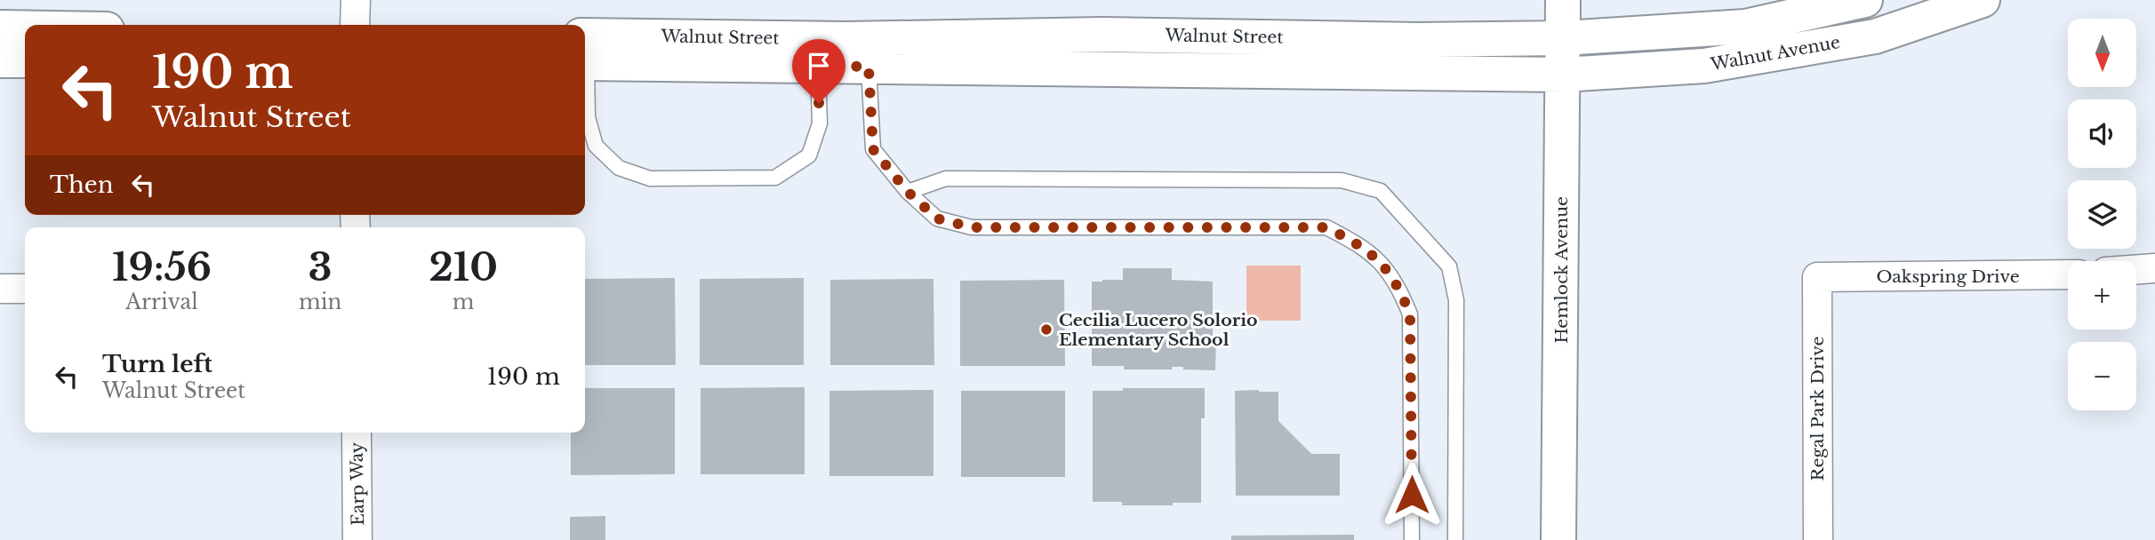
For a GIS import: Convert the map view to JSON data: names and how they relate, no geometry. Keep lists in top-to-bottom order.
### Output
{
  "streets": {
    "street": [
      "Walnut Street",
      "Walnut Avenue",
      "Hemlock Avenue",
      "Oakspring Drive",
      "Regal Park Drive",
      "Earp Way"
    ]
  },
  "crossings": [
    ["Walnut Street", "Walnut Avenue"],
    ["Walnut Street", "Hemlock Avenue"],
    ["Walnut Avenue", "Hemlock Avenue"],
    ["Oakspring Drive", "Regal Park Drive"]
  ],
  "places": ["Cecilia Lucero Solorio Elementary School"],
  "north": "bottom",
  "page": {
    "map_buttons": ["+", "−"],
    "turn": ["190 m", "Walnut Street"],
    "then": "Then",
    "eta": [
      "19:56",
      "Arrival",
      "3",
      "min",
      "210",
      "m"
    ],
    "list": [
      {
        "name": "Turn left",
        "note": "Walnut Street",
        "value": "190 m"
      }
    ]
  }
}
